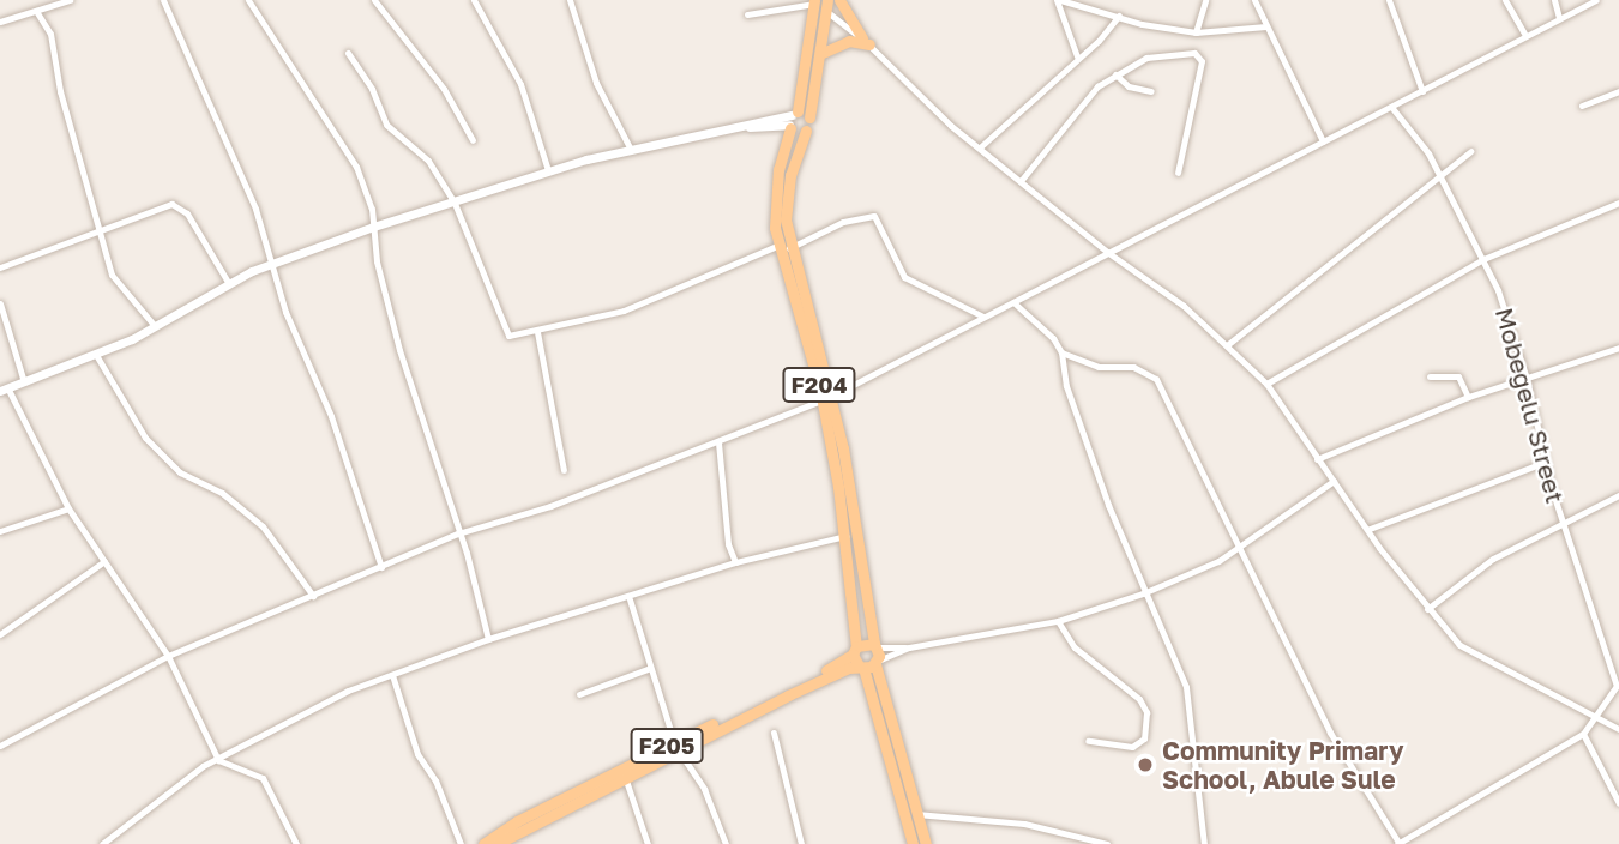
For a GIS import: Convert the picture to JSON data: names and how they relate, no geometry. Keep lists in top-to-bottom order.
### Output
{
  "streets": {
    "main road": ["F204", "F205"],
    "street": ["Mobegelu Street"]
  },
  "crossings": [
    ["F204", "F205"]
  ],
  "places": ["Community Primary School, Abule Sule"]
}
